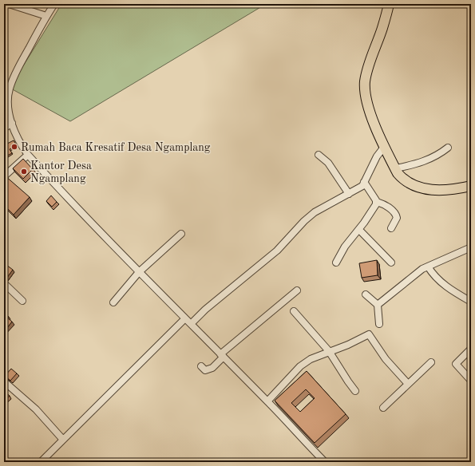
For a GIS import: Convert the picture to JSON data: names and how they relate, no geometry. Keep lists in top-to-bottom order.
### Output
{
  "places": ["Rumah Baca Kresatif Desa Ngamplang", "Kantor Desa Ngamplang"]
}
